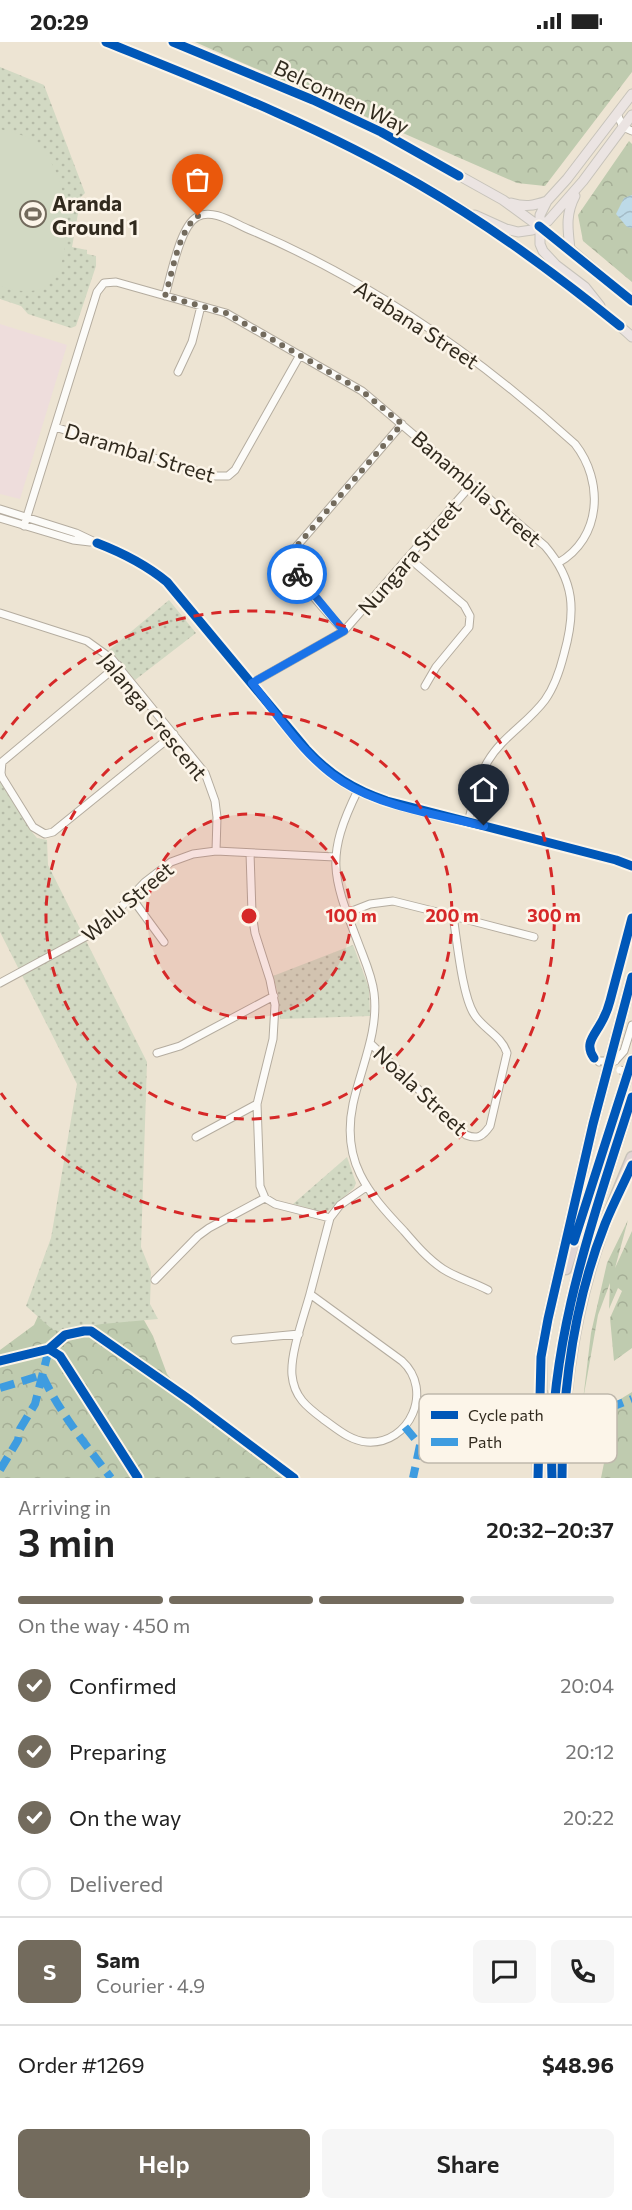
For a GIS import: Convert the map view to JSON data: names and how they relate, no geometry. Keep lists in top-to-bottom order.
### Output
{
  "streets": {
    "main road": ["Belconnen Way"],
    "street": [
      "Arabana Street",
      "Darambal Street",
      "Banambila Street",
      "Nungara Street",
      "Jalanga Crescent",
      "Walu Street",
      "Noala Street"
    ]
  },
  "crossings": [
    ["Arabana Street", "Banambila Street"],
    ["Darambal Street", "Banambila Street"],
    ["Banambila Street", "Nungara Street"],
    ["Jalanga Crescent", "Walu Street"]
  ],
  "places": {
    "sports": ["Aranda Ground 1"]
  },
  "legend": ["Cycle path", "Path"],
  "page": {
    "status": "20:29",
    "heading": ["3 min", "Arriving in", "20:32–20:37"],
    "panel": [
      "Sam",
      "Courier · 4.9",
      "Order #1269",
      "$48.96"
    ],
    "bar": "On the way · 450 m",
    "list": [
      ["Confirmed", "20:04"],
      ["Preparing", "20:12"],
      ["On the way", "20:22"],
      "Delivered"
    ],
    "round": "S",
    "buttons": ["Help", "Share"]
  },
  "rings": ["100 m", "200 m", "300 m"]
}
